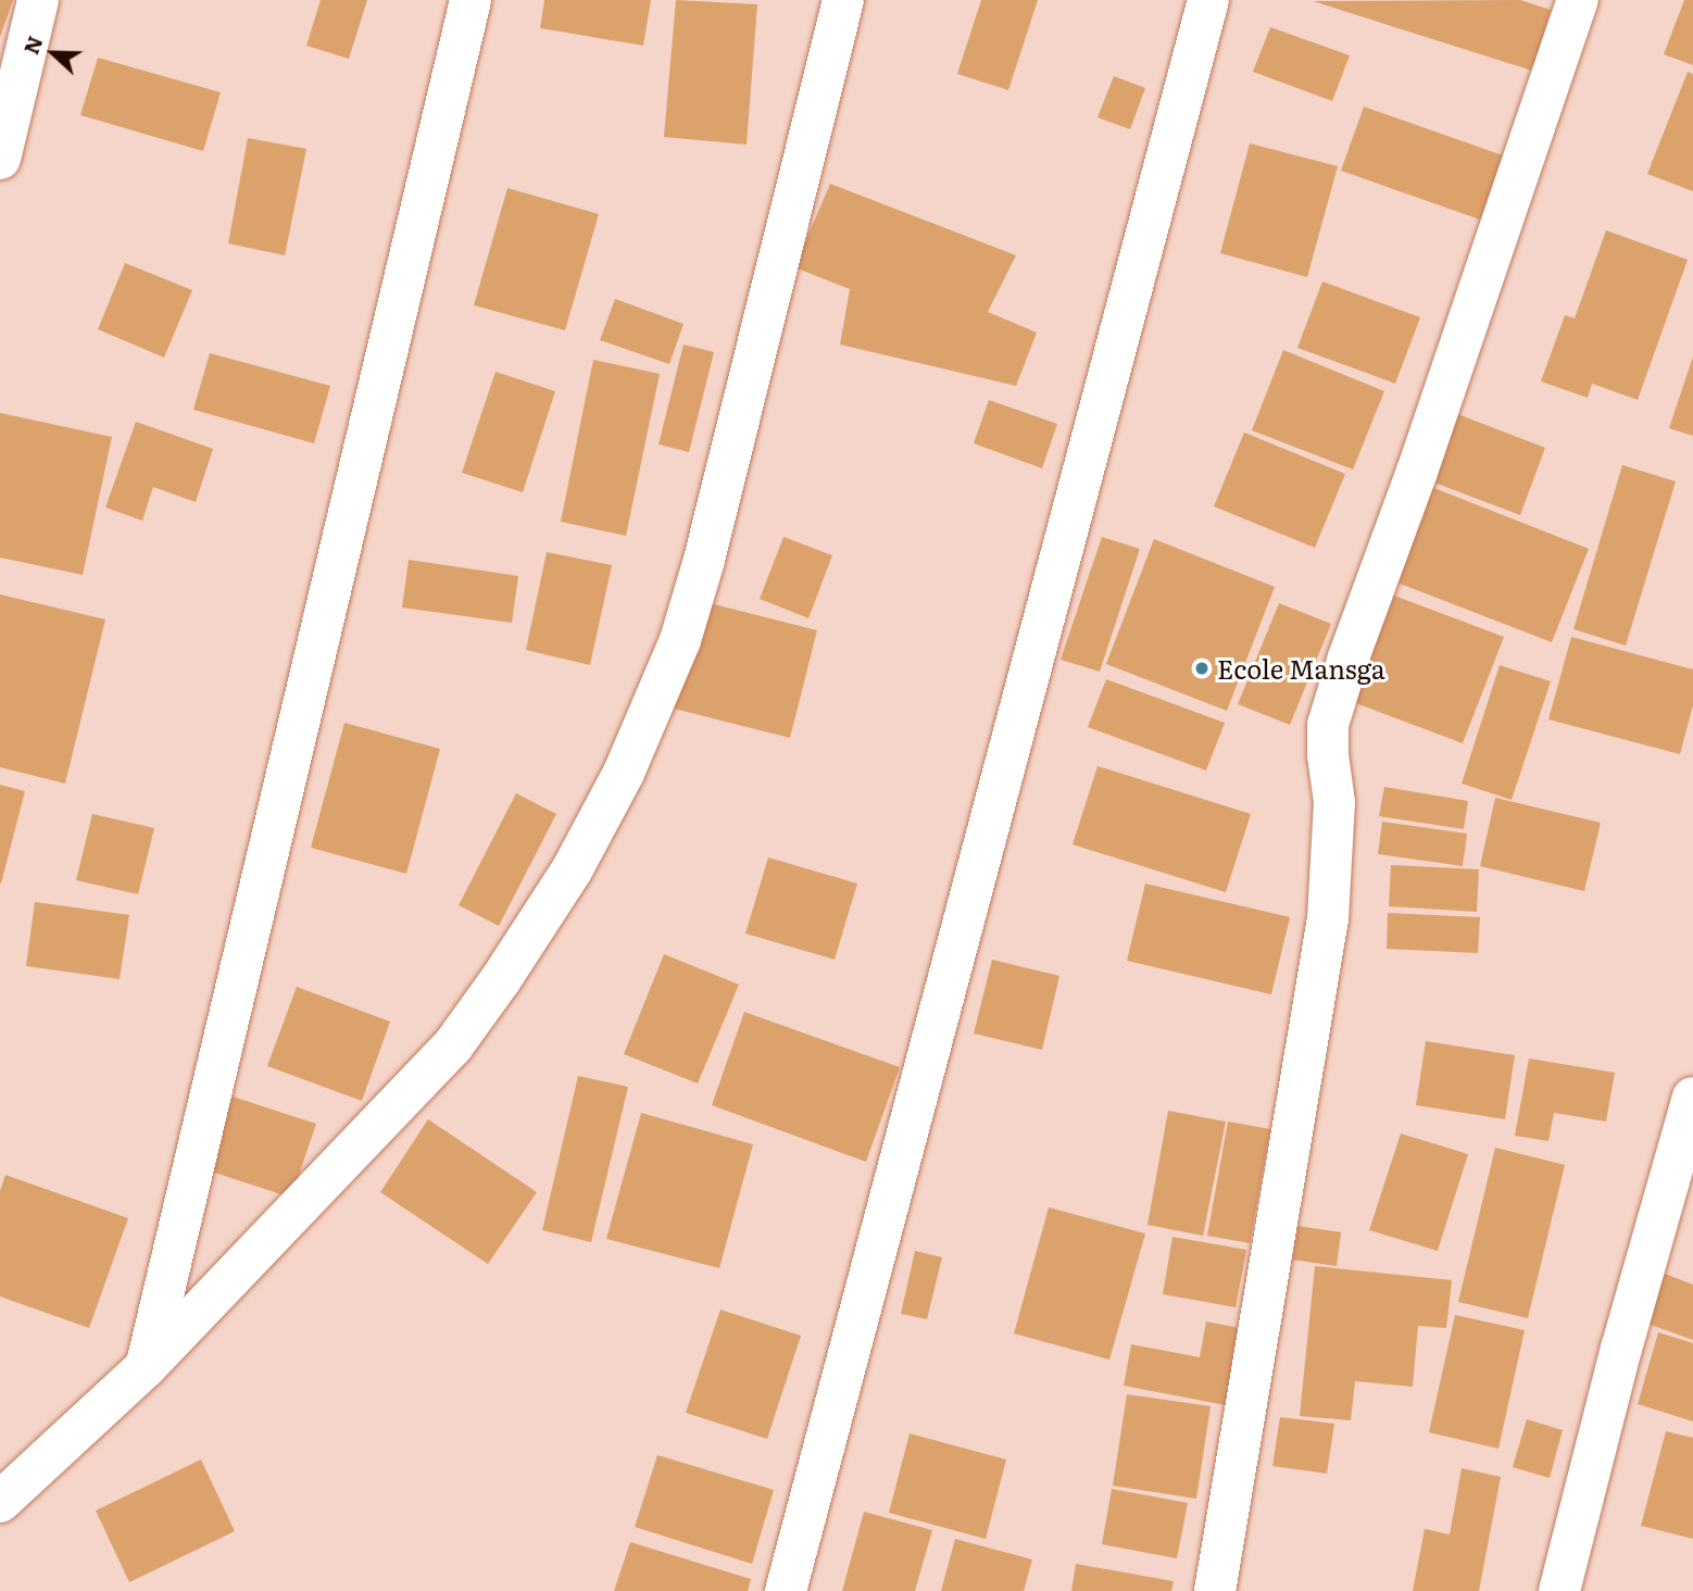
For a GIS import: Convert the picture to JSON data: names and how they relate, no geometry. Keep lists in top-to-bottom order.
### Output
{
  "places": ["Ecole Mansga"],
  "north": "left"
}
